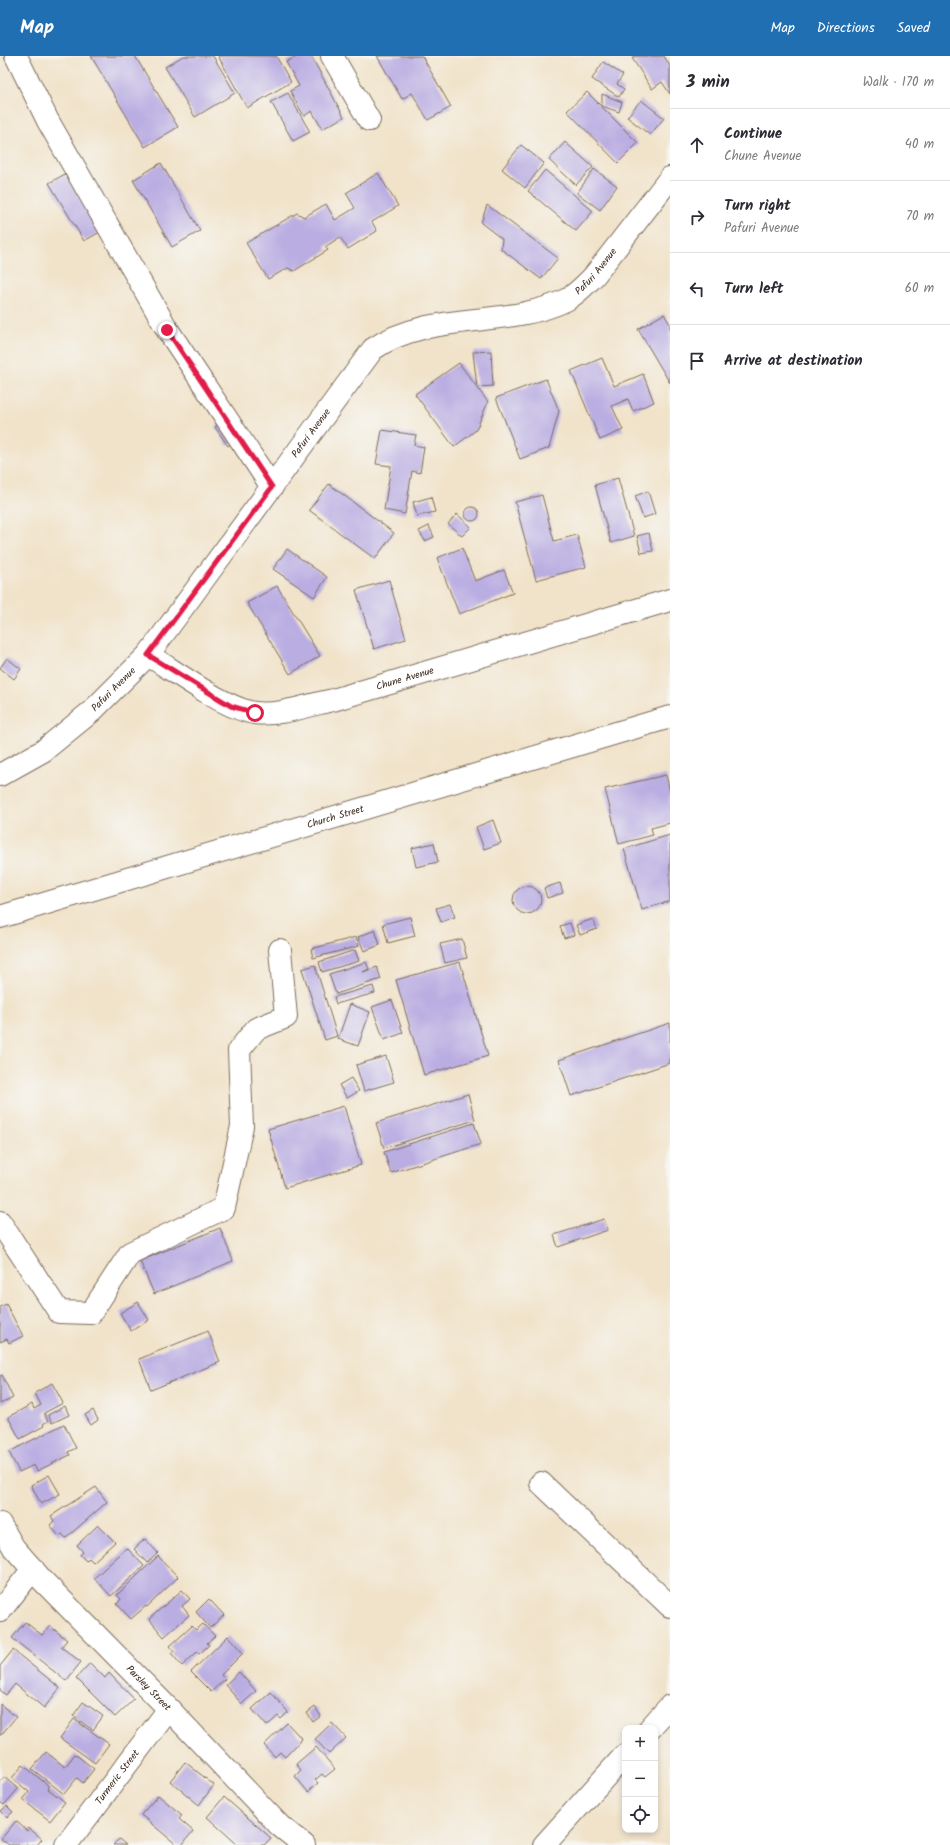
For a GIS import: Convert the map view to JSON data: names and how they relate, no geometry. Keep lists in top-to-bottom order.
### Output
{
  "streets": {
    "street": [
      "Pafuri Avenue",
      "Chune Avenue",
      "Church Street",
      "Parsley Street",
      "Turmeric Street"
    ]
  },
  "crossings": [
    ["Pafuri Avenue", "Chune Avenue"],
    ["Parsley Street", "Turmeric Street"]
  ],
  "page": {
    "header": "Map",
    "nav": ["Map", "Directions", "Saved"],
    "heading": ["3 min", "Walk · 170 m"],
    "list": [
      ["Continue", "Chune Avenue", "40 m"],
      ["Turn right", "Pafuri Avenue", "70 m"],
      ["Turn left", "60 m"],
      "Arrive at destination"
    ],
    "map_buttons": ["+", "−"]
  }
}
